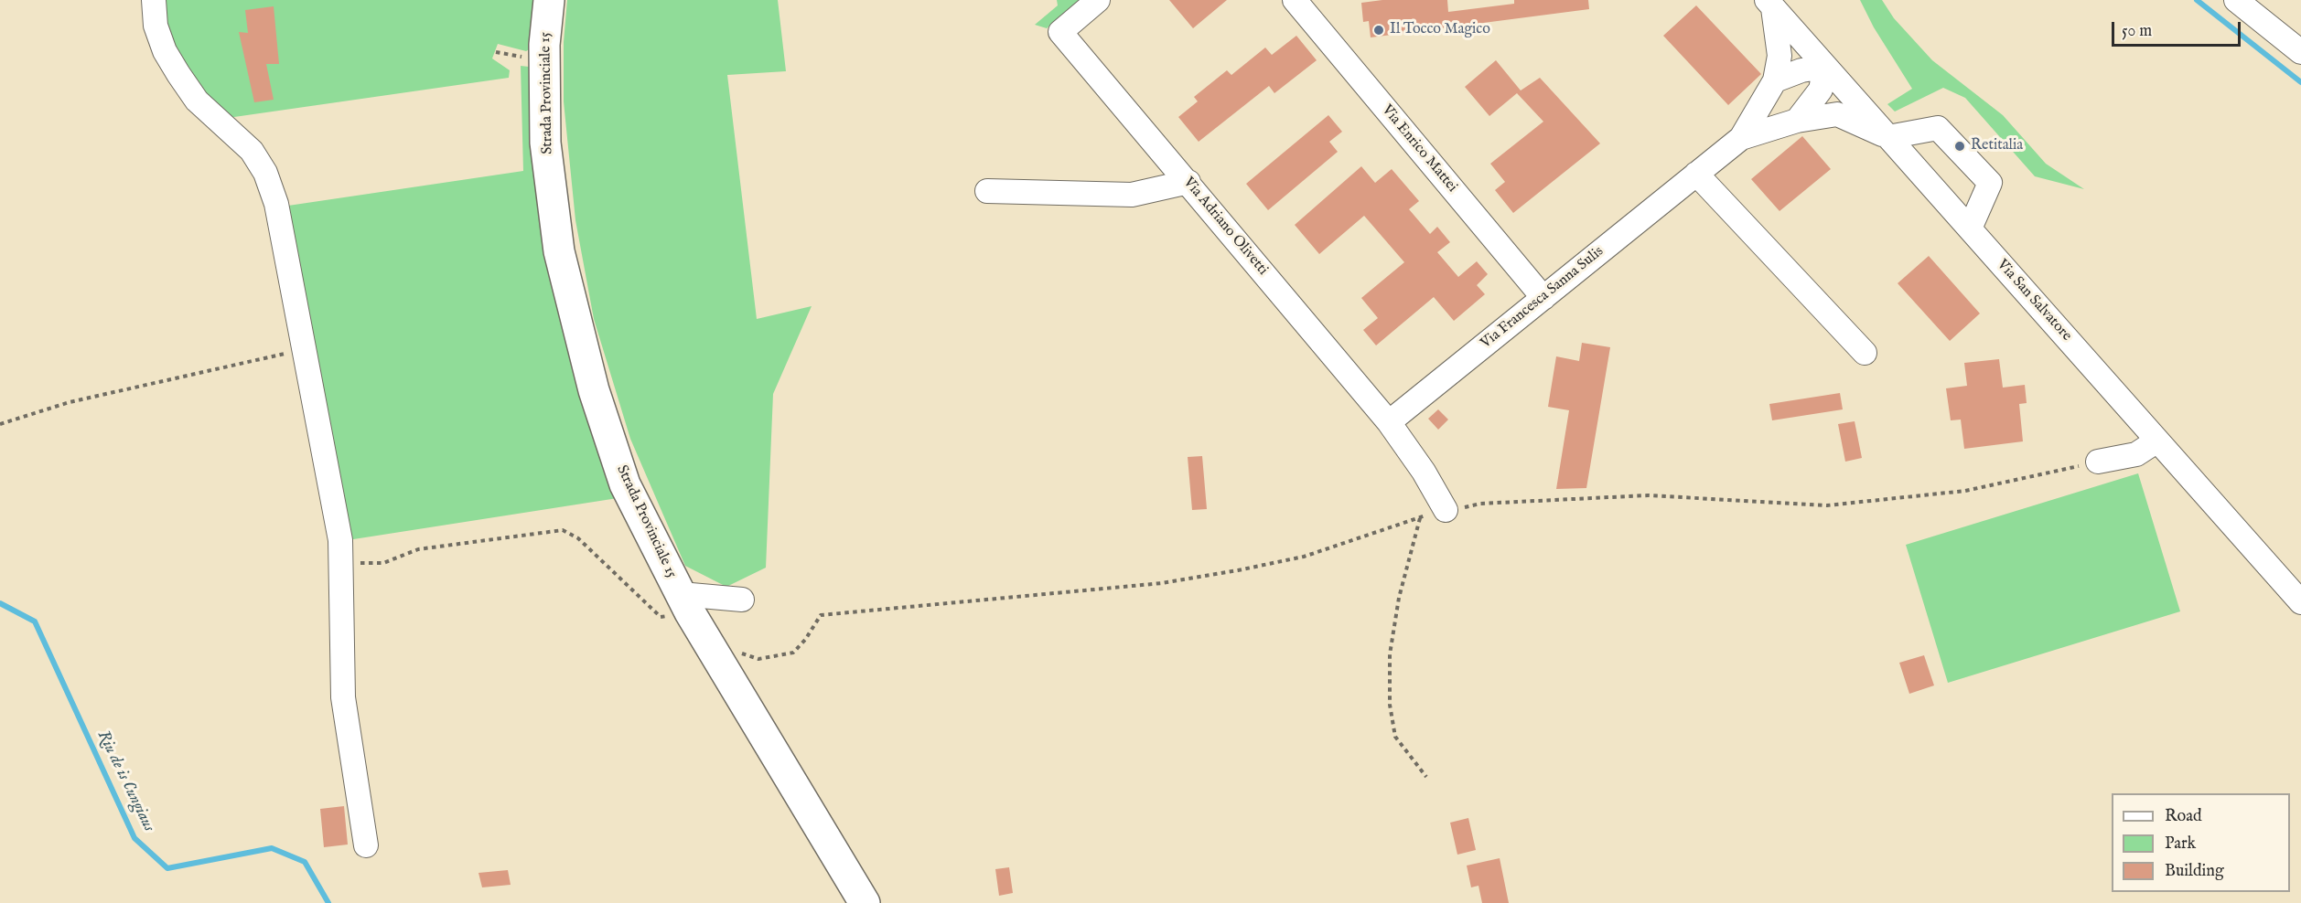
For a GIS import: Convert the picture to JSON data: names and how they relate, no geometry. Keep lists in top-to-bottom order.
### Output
{
  "streets": {
    "main road": ["Strada Provinciale 15"],
    "street": [
      "Via Enrico Mattei",
      "Via Adriano Olivetti",
      "Via Francesca Sanna Sulis",
      "Via San Salvatore"
    ]
  },
  "crossings": [
    ["Via Enrico Mattei", "Via Francesca Sanna Sulis"],
    ["Via Adriano Olivetti", "Via Francesca Sanna Sulis"],
    ["Via Francesca Sanna Sulis", "Via San Salvatore"]
  ],
  "water": ["Riu de is Cungiaus"],
  "places": ["Il Tocco Magico", "Retitalia"],
  "legend": ["Road", "Park", "Building"],
  "scale_bar": "50 m"
}
